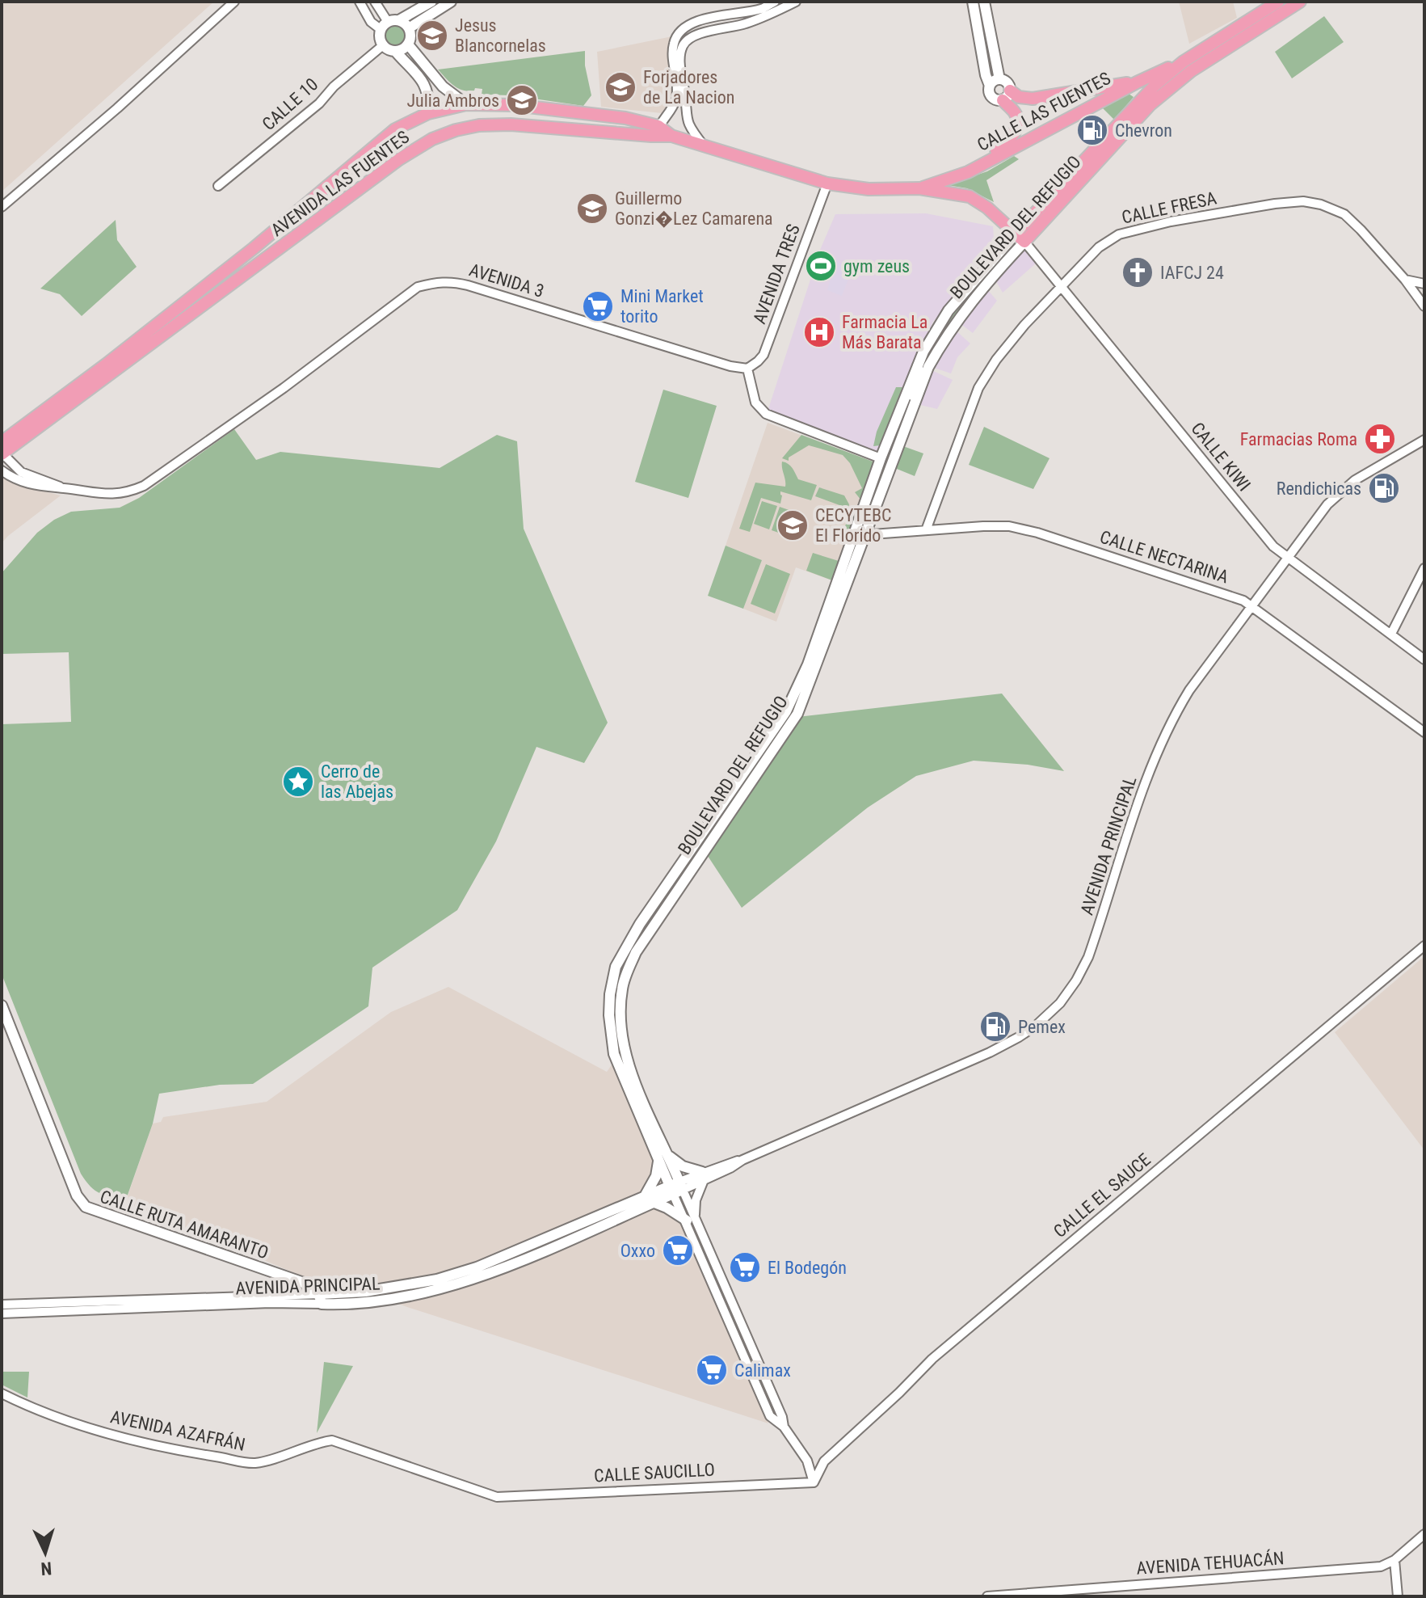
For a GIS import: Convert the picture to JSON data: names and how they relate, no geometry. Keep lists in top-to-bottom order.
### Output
{
  "streets": {
    "main road": [
      "CALLE LAS FUENTES",
      "AVENIDA LAS FUENTES",
      "BOULEVARD DEL REFUGIO",
      "AVENIDA PRINCIPAL",
      "CALLE RUTA AMARANTO"
    ],
    "street": [
      "CALLE 10",
      "CALLE FRESA",
      "AVENIDA TRES",
      "AVENIDA 3",
      "CALLE KIWI",
      "CALLE NECTARINA",
      "CALLE EL SAUCE",
      "AVENIDA AZAFRÁN",
      "CALLE SAUCILLO",
      "AVENIDA TEHUACÁN"
    ]
  },
  "crossings": [
    ["CALLE LAS FUENTES", "BOULEVARD DEL REFUGIO"],
    ["AVENIDA LAS FUENTES", "AVENIDA 3"],
    ["CALLE FRESA", "CALLE KIWI"],
    ["CALLE FRESA", "CALLE NECTARINA"],
    ["BOULEVARD DEL REFUGIO", "CALLE KIWI"],
    ["BOULEVARD DEL REFUGIO", "CALLE NECTARINA"],
    ["AVENIDA TRES", "AVENIDA 3"],
    ["CALLE KIWI", "AVENIDA PRINCIPAL"],
    ["CALLE NECTARINA", "AVENIDA PRINCIPAL"],
    ["AVENIDA PRINCIPAL", "CALLE RUTA AMARANTO"],
    ["CALLE EL SAUCE", "CALLE SAUCILLO"],
    ["AVENIDA AZAFRÁN", "CALLE SAUCILLO"]
  ],
  "places": {
    "school or university": [
      "Jesus Blancornelas",
      "Forjadores de La Nacion",
      "Julia Ambros",
      "Guillermo Gonzi�Lez Camarena",
      "CECYTEBC El Florido"
    ],
    "fuel station": ["Chevron", "Rendichicas", "Pemex"],
    "sports": ["gym zeus"],
    "church": ["IAFCJ 24"],
    "supermarket": [
      "Mini Market torito",
      "Oxxo",
      "El Bodegón",
      "Calimax"
    ],
    "hospital": ["Farmacia La Más Barata"],
    "pharmacy": ["Farmacias Roma"],
    "place": ["Cerro de las Abejas"]
  },
  "north": "bottom"
}
